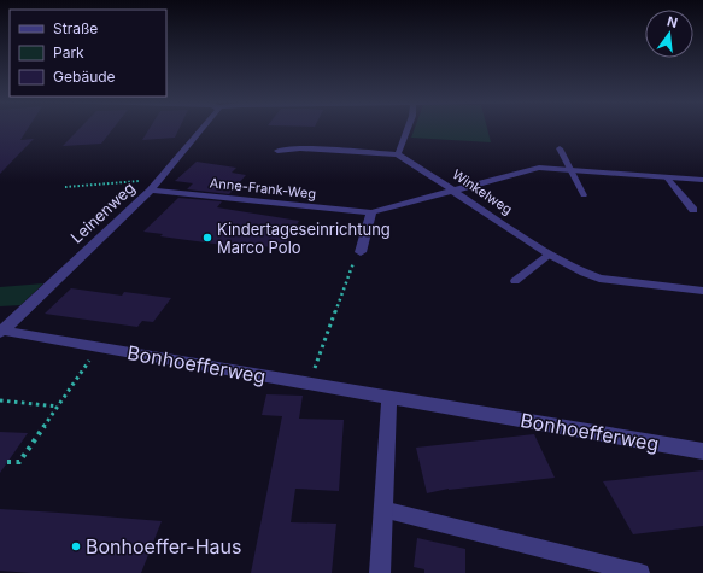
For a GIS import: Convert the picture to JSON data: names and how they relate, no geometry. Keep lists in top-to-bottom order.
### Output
{
  "streets": {
    "street": [
      "Anne-Frank-Weg",
      "Winkelweg",
      "Leinenweg",
      "Bonhoefferweg"
    ]
  },
  "crossings": [
    ["Anne-Frank-Weg", "Winkelweg"],
    ["Anne-Frank-Weg", "Leinenweg"],
    ["Leinenweg", "Bonhoefferweg"]
  ],
  "places": ["Kindertageseinrichtung Marco Polo", "Bonhoeffer-Haus"],
  "legend": ["Straße", "Park", "Gebäude"],
  "north": "top"
}
